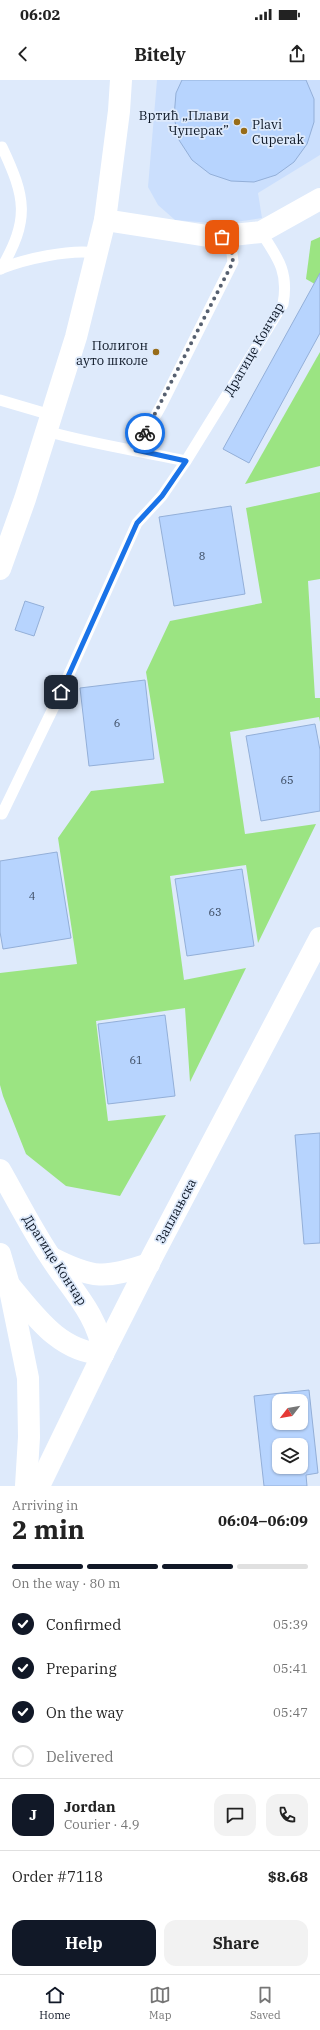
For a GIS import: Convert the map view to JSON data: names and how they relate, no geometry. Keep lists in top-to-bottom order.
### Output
{
  "streets": {
    "main road": ["Драгице Кончар", "Заплањска"]
  },
  "crossings": [
    ["Драгице Кончар", "Заплањска"]
  ],
  "places": ["Вртић „Плави Чуперак”", "Plavi Cuperak", "Полигон ауто школе"],
  "house_numbers": [
    "8",
    "6",
    "65",
    "4",
    "63",
    "61"
  ],
  "north": "bottom left",
  "page": {
    "status": "06:02",
    "header": "Bitely",
    "heading": ["2 min", "Arriving in", "06:04–06:09"],
    "panel": [
      "Jordan",
      "Courier · 4.9",
      "Order #7118",
      "$8.68"
    ],
    "bar": "On the way · 80 m",
    "list": [
      ["Confirmed", "05:39"],
      ["Preparing", "05:41"],
      ["On the way", "05:47"],
      "Delivered"
    ],
    "round": "J",
    "buttons": ["Help", "Share"],
    "tabs": ["Home", "Map", "Saved"]
  }
}
